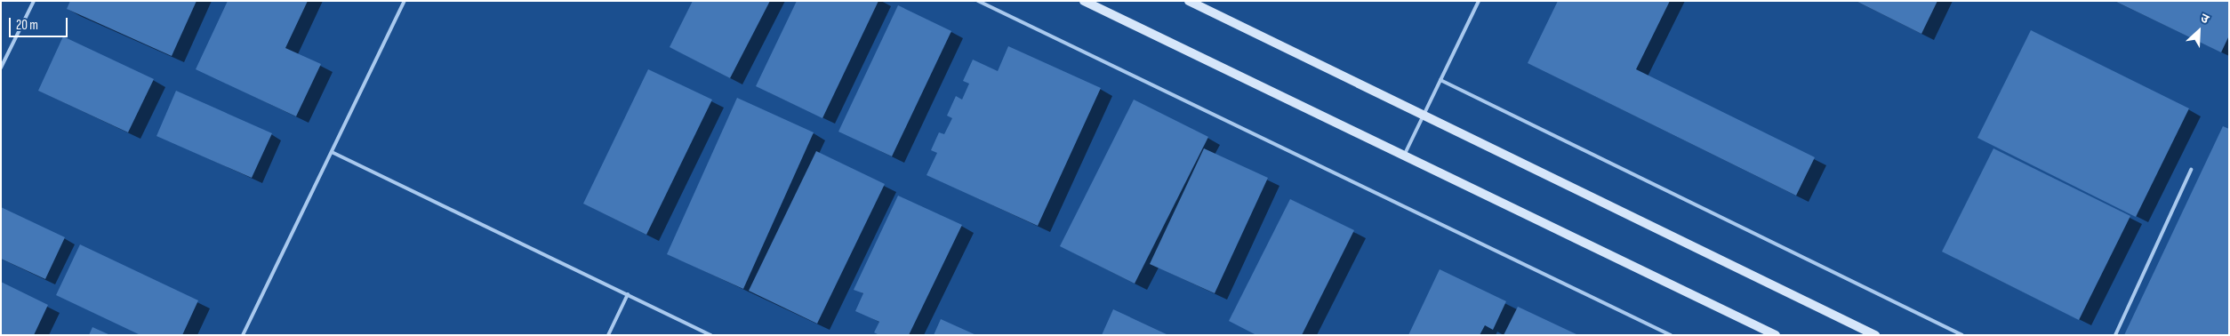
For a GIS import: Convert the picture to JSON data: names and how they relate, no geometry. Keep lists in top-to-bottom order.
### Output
{
  "scale_bar": "20 m",
  "north": "top right"
}
